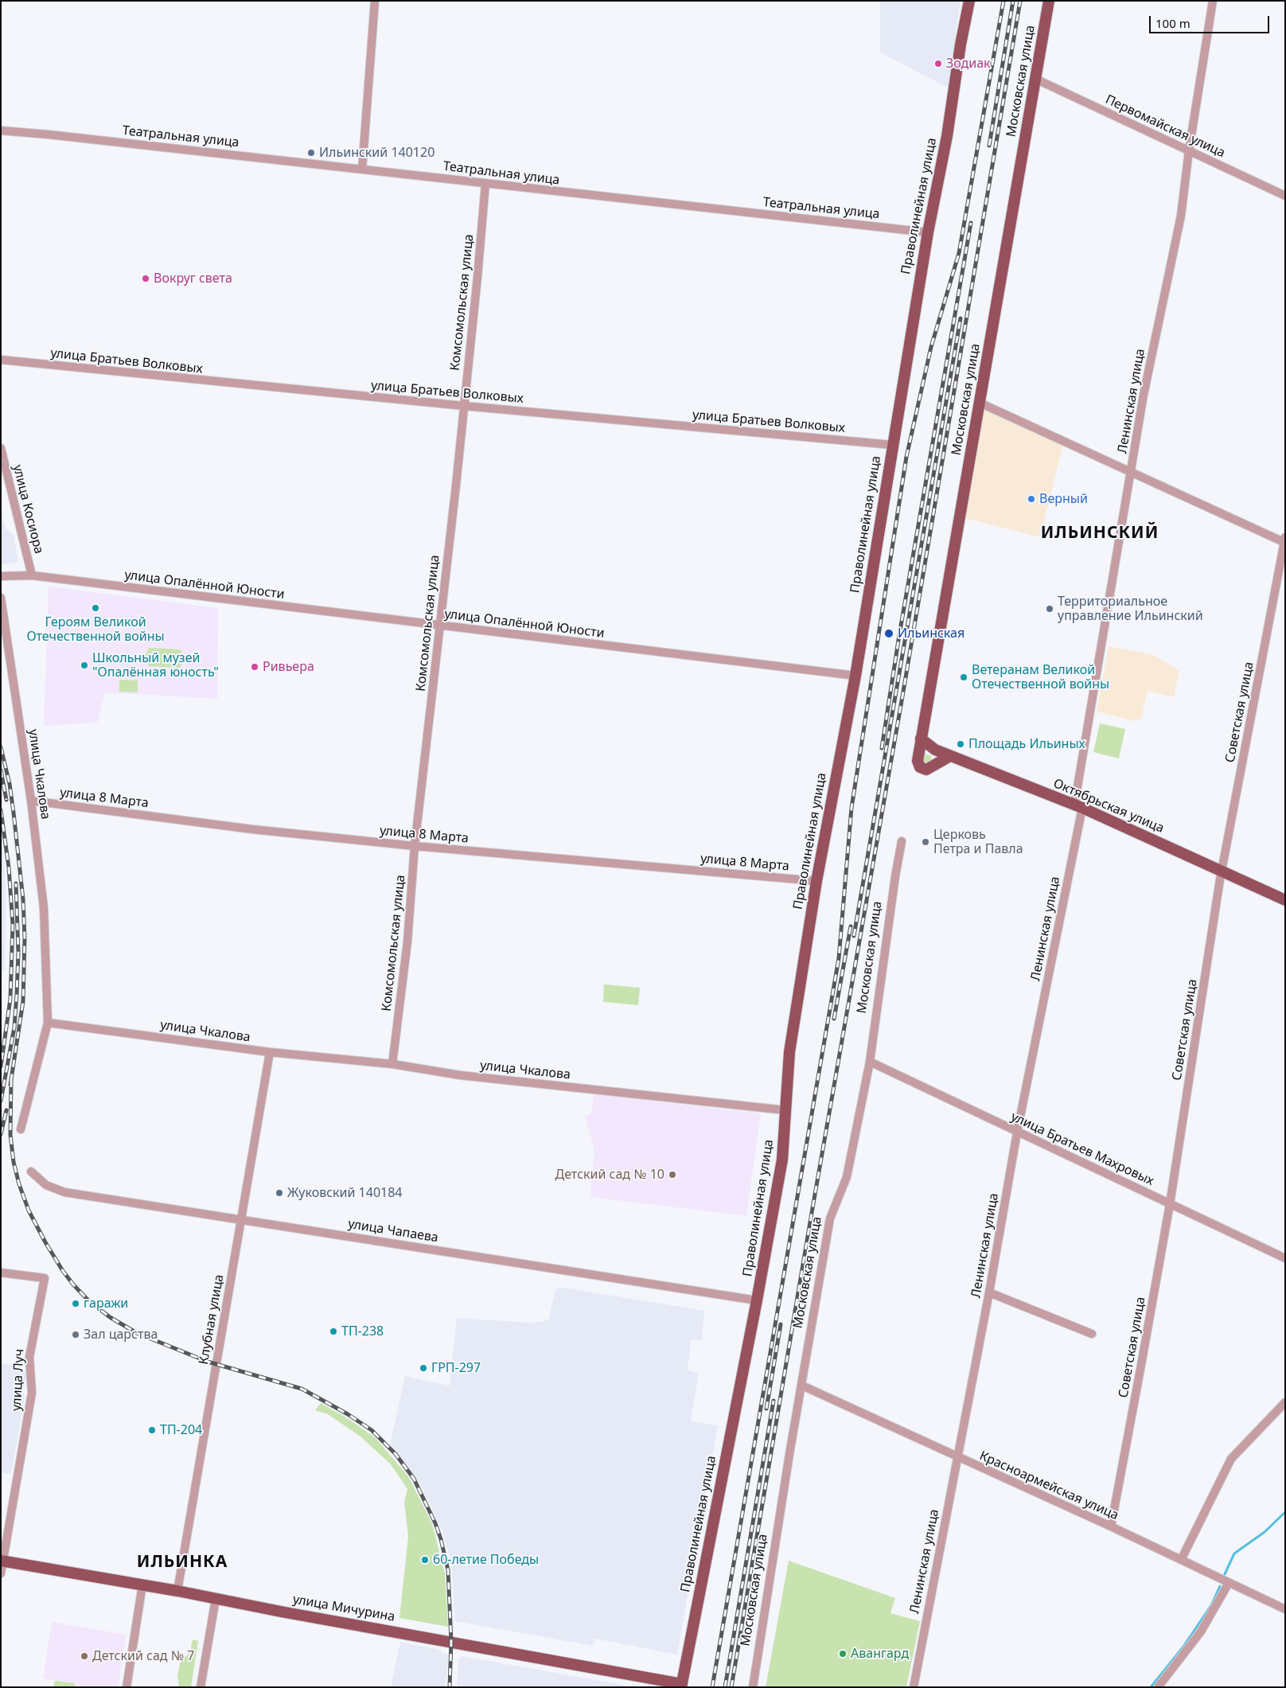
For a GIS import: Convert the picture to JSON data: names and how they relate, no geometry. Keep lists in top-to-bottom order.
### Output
{
  "streets": {
    "main road": [
      "Московская улица",
      "Праволинейная улица",
      "Октябрьская улица",
      "улица Мичурина"
    ],
    "street": [
      "Первомайская улица",
      "Театральная улица",
      "Комсомольская улица",
      "улица Братьев Волковых",
      "Ленинская улица",
      "улица Косиора",
      "улица Опалённой Юности",
      "Советская улица",
      "улица Чкалова",
      "улица 8 Марта",
      "улица Братьев Махровых",
      "улица Чапаева",
      "Клубная улица",
      "улица Луч",
      "Красноармейская улица"
    ]
  },
  "crossings": [
    ["Московская улица", "Первомайская улица"],
    ["Московская улица", "Октябрьская улица"],
    ["Московская улица", "улица Братьев Махровых"],
    ["Московская улица", "Красноармейская улица"],
    ["Первомайская улица", "Ленинская улица"],
    ["Театральная улица", "Праволинейная улица"],
    ["Театральная улица", "Комсомольская улица"],
    ["Праволинейная улица", "улица Братьев Волковых"],
    ["Праволинейная улица", "улица Опалённой Юности"],
    ["Праволинейная улица", "улица Чкалова"],
    ["Праволинейная улица", "улица 8 Марта"],
    ["Праволинейная улица", "улица Чапаева"],
    ["Праволинейная улица", "улица Мичурина"],
    ["Комсомольская улица", "улица Братьев Волковых"],
    ["Комсомольская улица", "улица Опалённой Юности"],
    ["Комсомольская улица", "улица Чкалова"],
    ["Комсомольская улица", "улица 8 Марта"],
    ["Ленинская улица", "Октябрьская улица"],
    ["Ленинская улица", "улица Братьев Махровых"],
    ["Ленинская улица", "Красноармейская улица"],
    ["улица Косиора", "улица Опалённой Юности"],
    ["Советская улица", "Октябрьская улица"],
    ["Советская улица", "улица Братьев Махровых"],
    ["Советская улица", "Красноармейская улица"],
    ["улица Чкалова", "улица 8 Марта"],
    ["улица Чкалова", "Клубная улица"],
    ["улица Чапаева", "Клубная улица"],
    ["Клубная улица", "улица Мичурина"],
    ["улица Луч", "улица Мичурина"]
  ],
  "districts": ["ИЛЬИНСКИЙ", "ИЛЬИНКА"],
  "places": [
    "Зодиак",
    "Ильинский 140120",
    "Вокруг света",
    "Верный",
    "Героям Великой Отечественной войны",
    "Территориальное управление Ильинский",
    "Ильинская",
    "Школьный музей \"Опалённая юность\"",
    "Ривьера",
    "Ветеранам Великой Отечественной войны",
    "Площадь Ильиных",
    "Церковь Петра и Павла",
    "Детский сад № 10",
    "Жуковский 140184",
    "гаражи",
    "ТП-238",
    "Зал царства",
    "ГРП-297",
    "ТП-204",
    "60-летие Победы",
    "Авангард",
    "Детский сад № 7"
  ],
  "scale_bar": "100 m"
}
